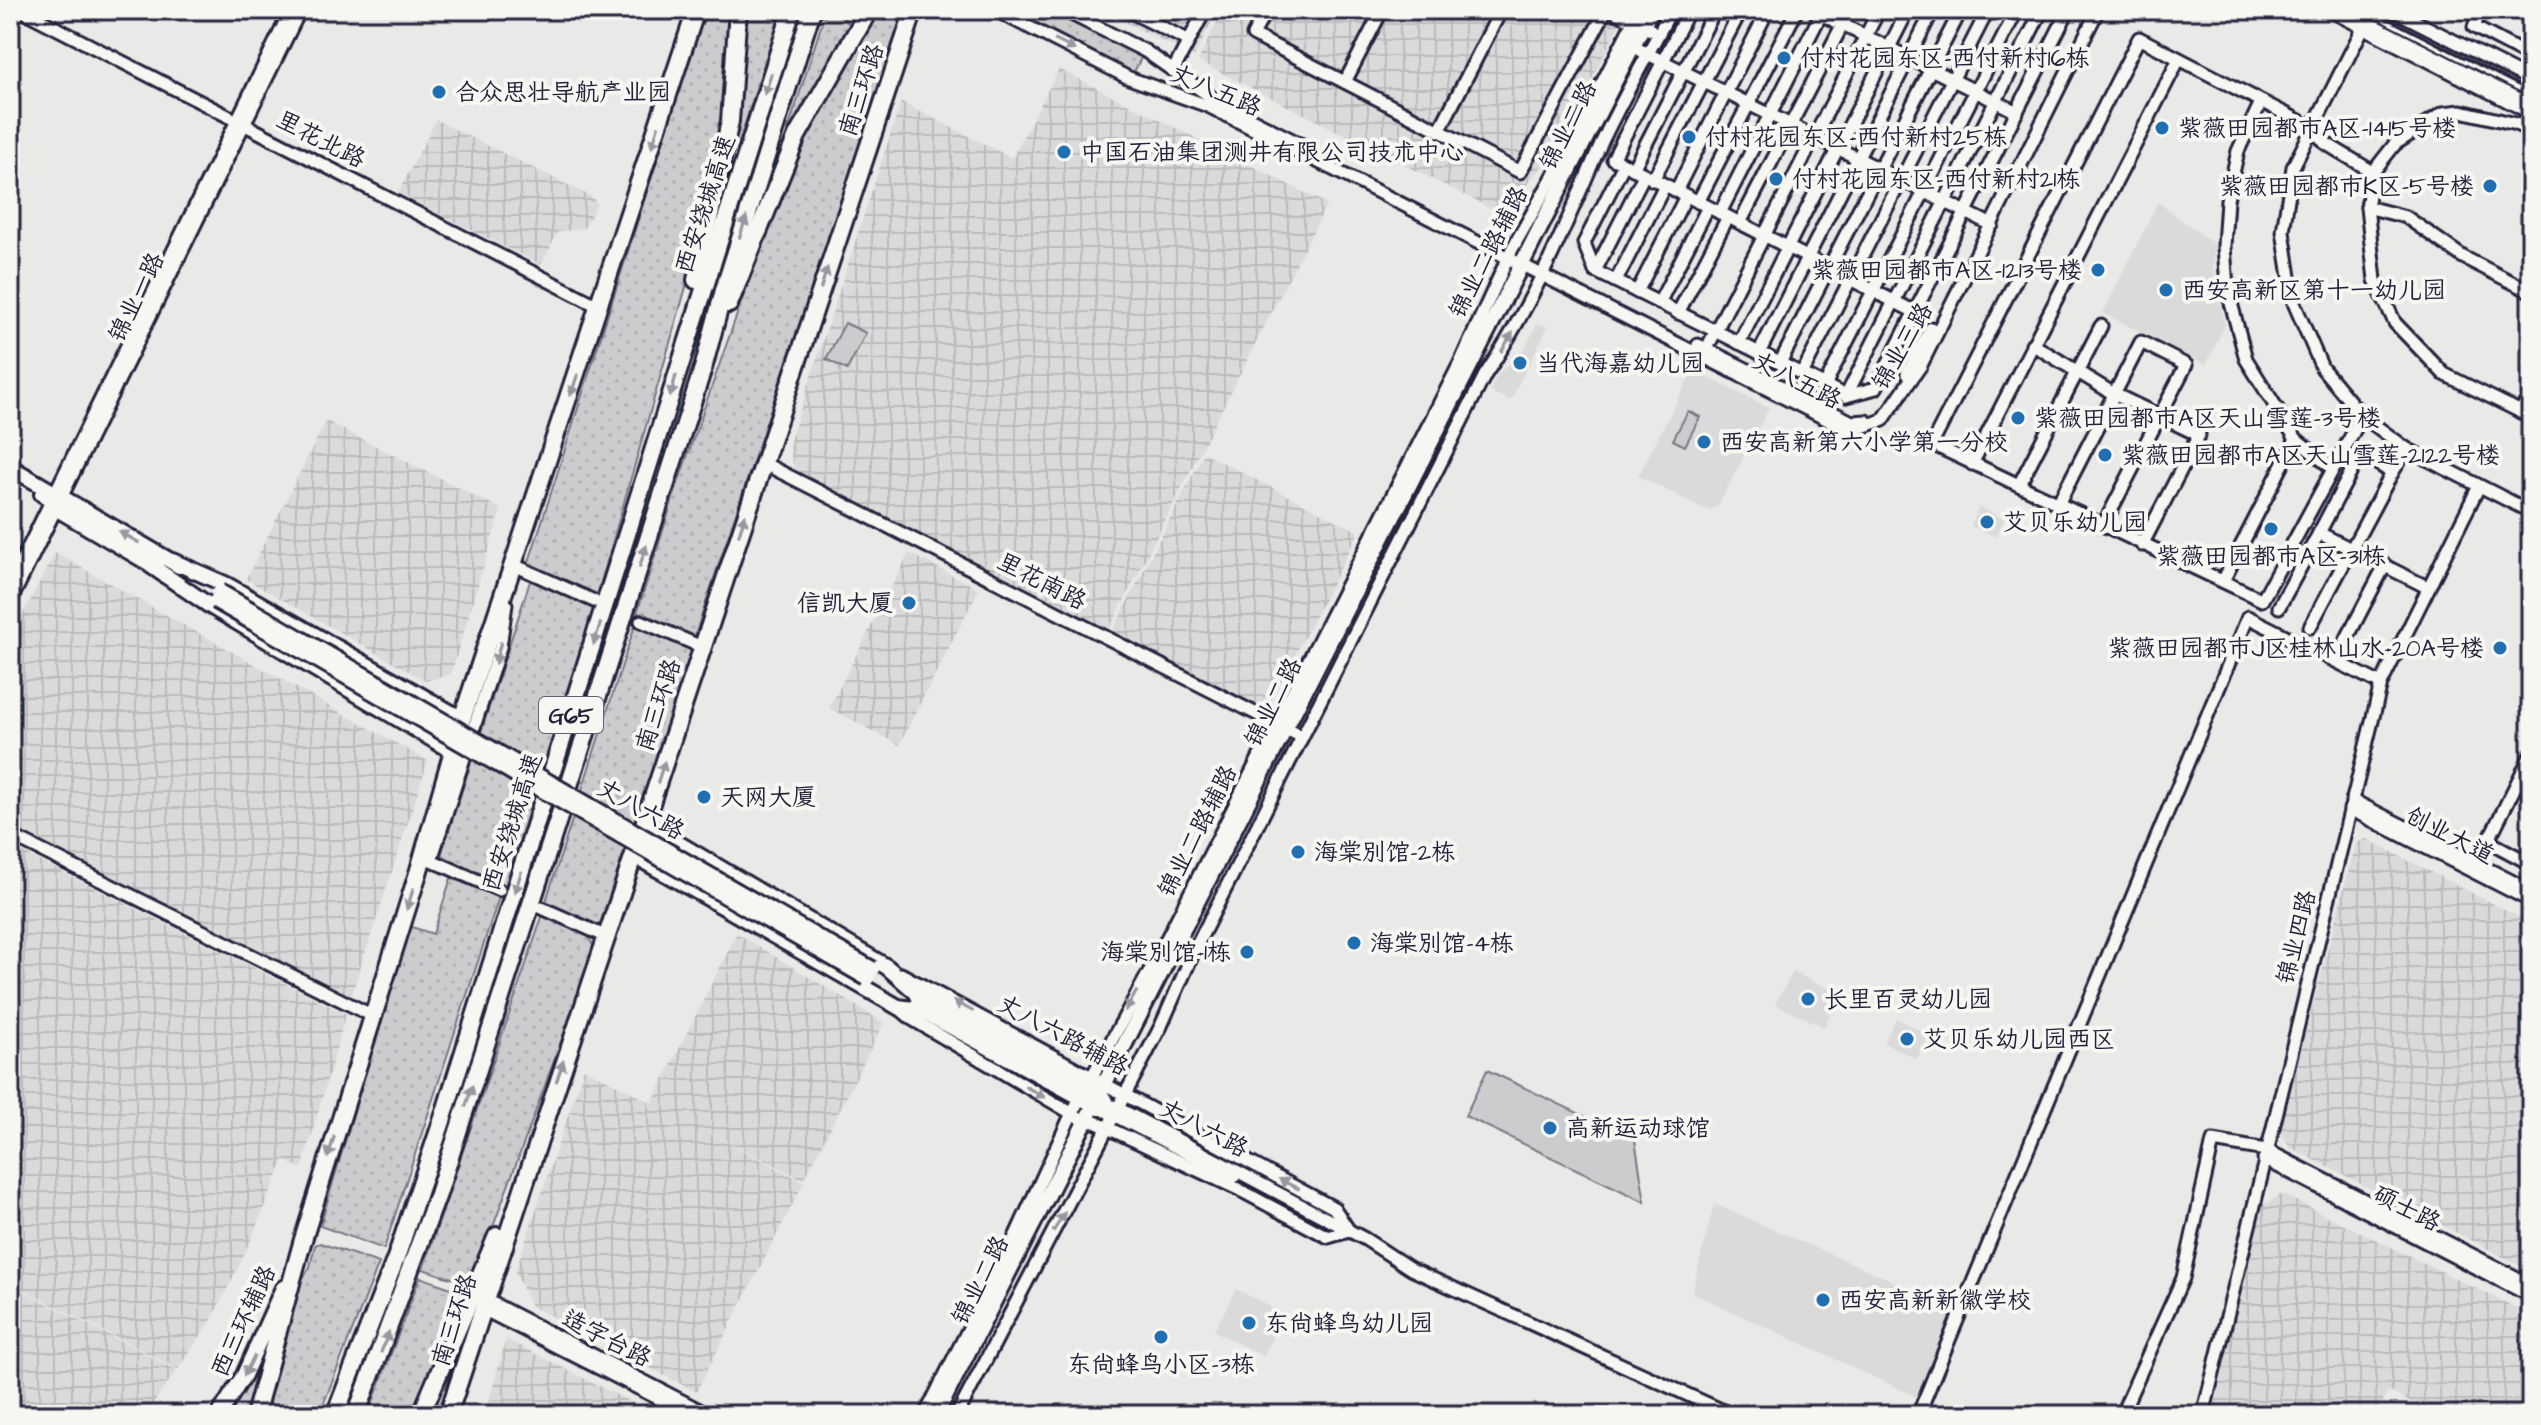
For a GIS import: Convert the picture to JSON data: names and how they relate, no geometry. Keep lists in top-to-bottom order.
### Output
{
  "streets": {
    "highway": ["南三环路", "西安绕城高速", "G65"],
    "main road": ["锦业二路", "丈八六路", "西三环辅路"],
    "street": [
      "丈八五路",
      "里花北路",
      "锦业一路",
      "锦业三路",
      "里花南路",
      "创业大道",
      "锦业四路",
      "丈八六路辅路",
      "硕士路",
      "造字台路"
    ]
  },
  "crossings": [
    ["南三环路", "里花南路"],
    ["南三环路", "造字台路"],
    ["丈八五路", "锦业二路"],
    ["丈八五路", "锦业三路"],
    ["锦业二路", "里花南路"],
    ["锦业二路", "丈八六路"],
    ["锦业二路", "丈八六路辅路"],
    ["里花北路", "锦业一路"],
    ["锦业一路", "丈八六路"],
    ["丈八六路", "丈八六路辅路"],
    ["创业大道", "锦业四路"],
    ["锦业四路", "硕士路"]
  ],
  "one_way": ["西三环辅路"],
  "places": [
    "付村花园东区-西付新村16栋",
    "合众思壮导航产业园",
    "紫薇田园都市A区-1415号楼",
    "付村花园东区-西付新村25栋",
    "中国石油集团测井有限公司技术中心",
    "付村花园东区-西付新村21栋",
    "紫薇田园都市K区-5号楼",
    "紫薇田园都市A区-1213号楼",
    "西安高新区第十一幼儿园",
    "当代海嘉幼儿园",
    "紫薇田园都市A区天山雪莲-3号楼",
    "西安高新第六小学第一分校",
    "紫薇田园都市A区天山雪莲-2122号楼",
    "艾贝乐幼儿园",
    "紫薇田园都市A区-31栋",
    "信凯大厦",
    "紫薇田园都市J区桂林山水-20A号楼",
    "天网大厦",
    "海棠别馆-2栋",
    "海棠别馆-4栋",
    "海棠别馆-1栋",
    "长里百灵幼儿园",
    "艾贝乐幼儿园西区",
    "高新运动球馆",
    "西安高新新徽学校",
    "东尚蜂鸟幼儿园",
    "东尚蜂鸟小区-3栋"
  ]
}
